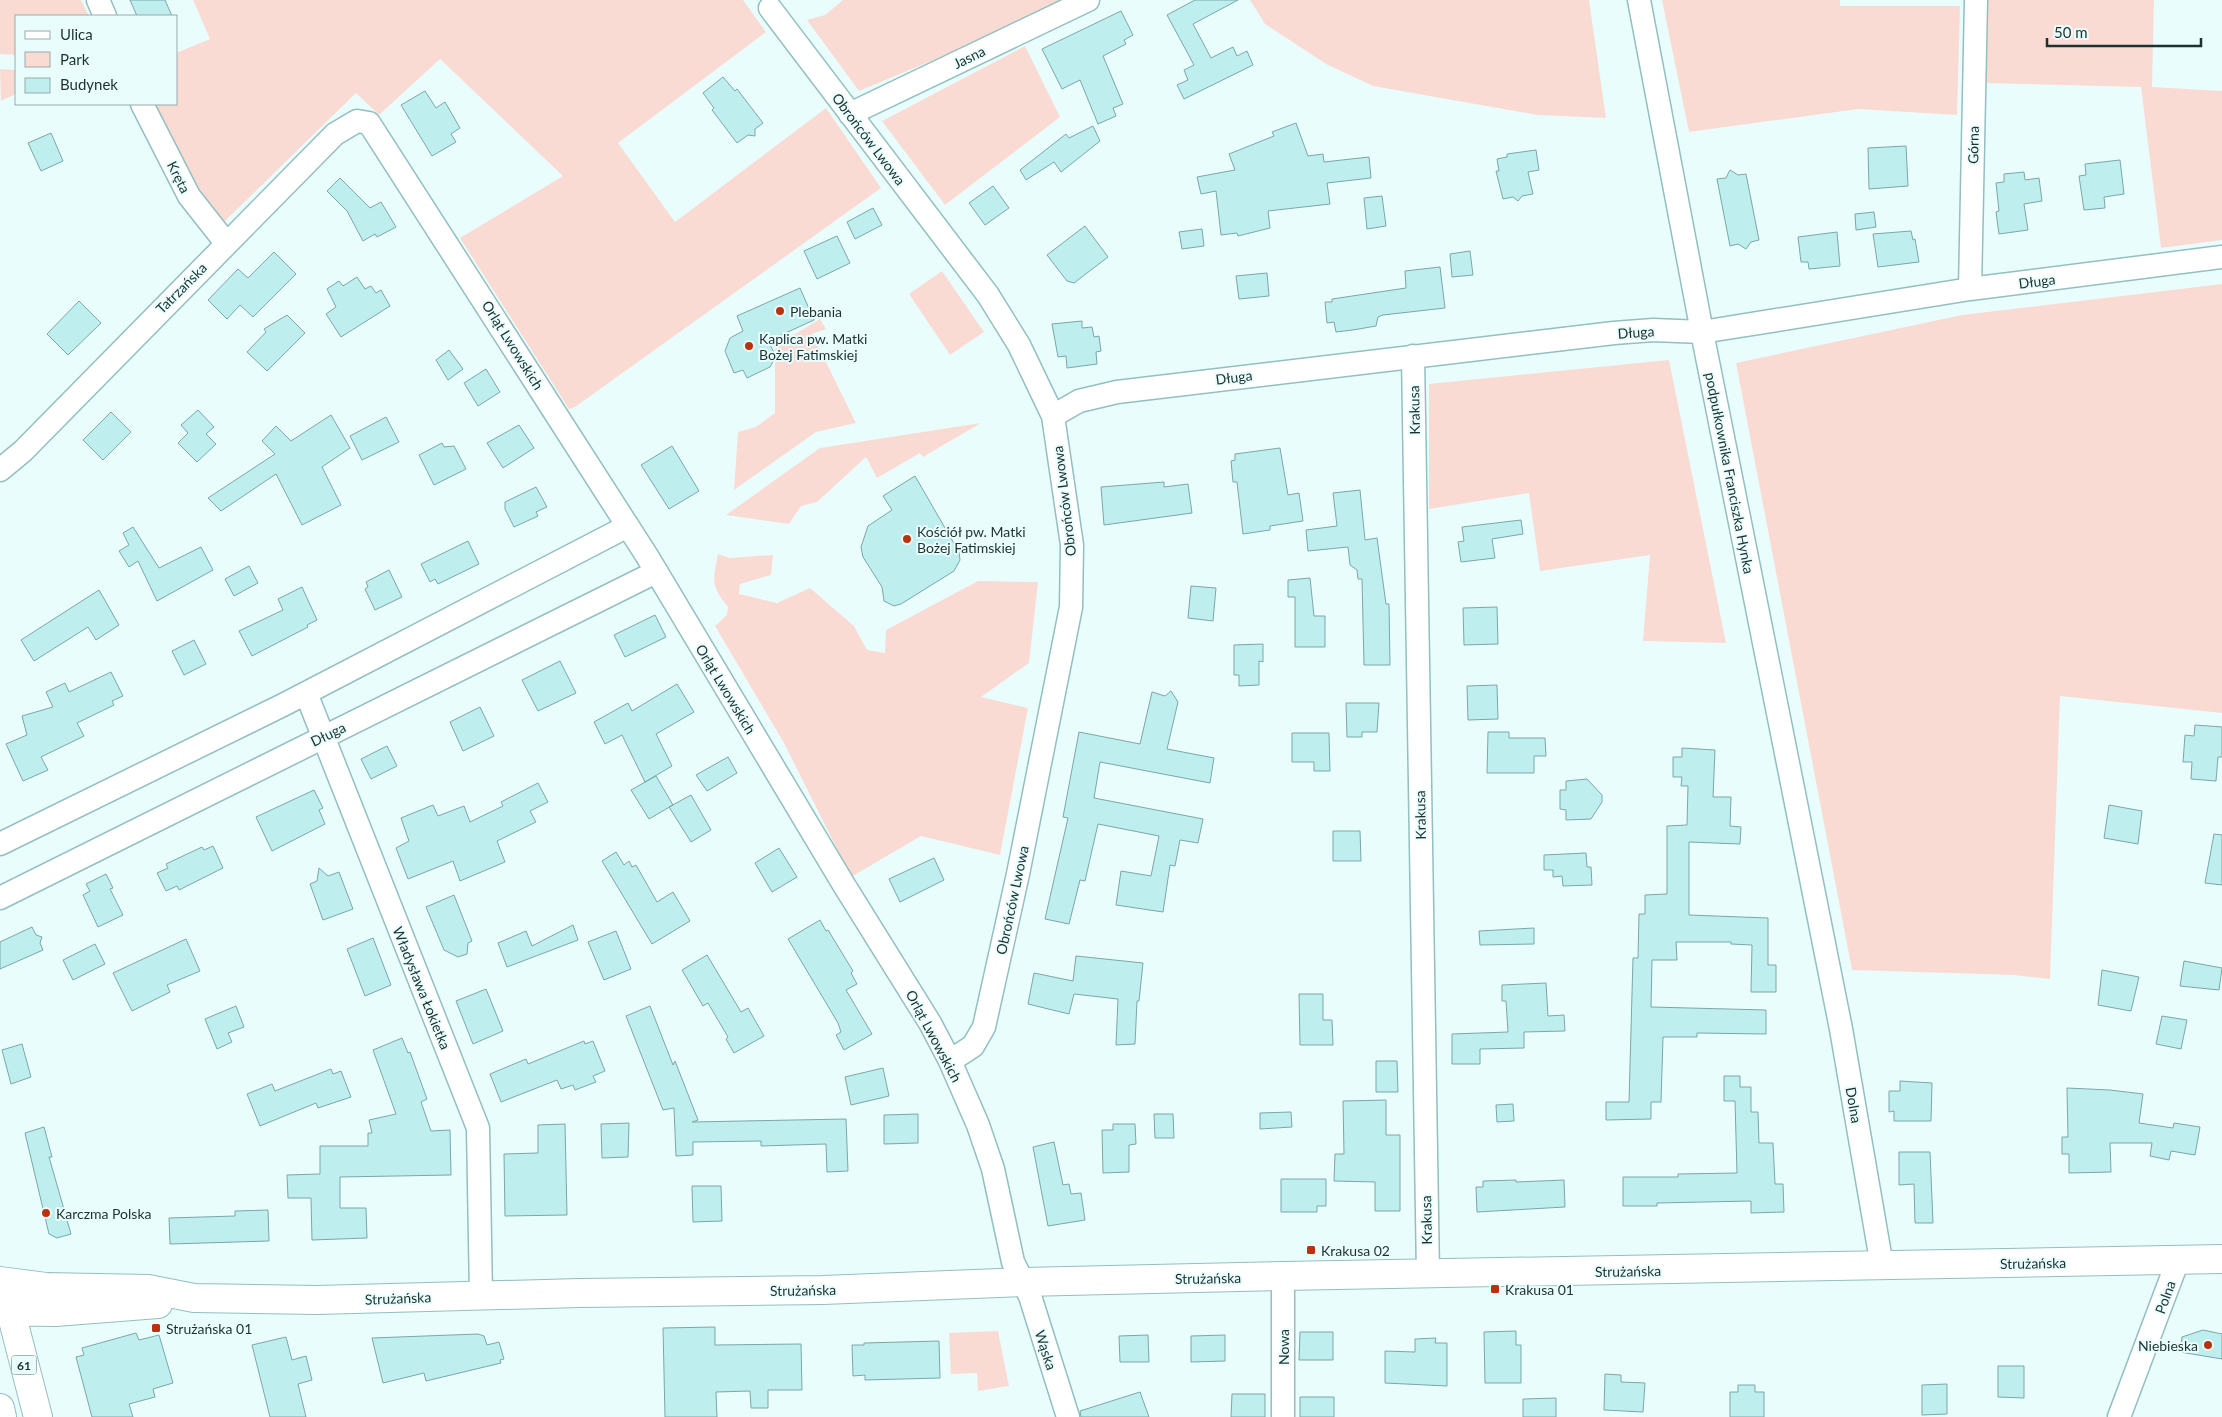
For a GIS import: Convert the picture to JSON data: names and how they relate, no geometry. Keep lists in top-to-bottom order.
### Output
{
  "streets": {
    "main road": ["Strużańska", "61"],
    "street": [
      "Jasna",
      "Obrońców Lwowa",
      "Górna",
      "Kręta",
      "Długa",
      "Tatrzańska",
      "Orląt Lwowskich",
      "Krakusa",
      "podpułkownika Franciszka Hynka",
      "Władysława Łokietka",
      "Dolna",
      "Polna",
      "Nowa",
      "Wąska"
    ]
  },
  "crossings": [
    ["Jasna", "Obrońców Lwowa"],
    ["Obrońców Lwowa", "Długa"],
    ["Obrońców Lwowa", "Orląt Lwowskich"],
    ["Górna", "Długa"],
    ["Kręta", "Tatrzańska"],
    ["Długa", "Orląt Lwowskich"],
    ["Długa", "Krakusa"],
    ["Długa", "podpułkownika Franciszka Hynka"],
    ["Długa", "Władysława Łokietka"],
    ["Tatrzańska", "Orląt Lwowskich"],
    ["Orląt Lwowskich", "Strużańska"],
    ["Orląt Lwowskich", "Wąska"],
    ["Krakusa", "Strużańska"],
    ["podpułkownika Franciszka Hynka", "Dolna"],
    ["Władysława Łokietka", "Strużańska"],
    ["Dolna", "Strużańska"],
    ["Strużańska", "Polna"],
    ["Strużańska", "Nowa"],
    ["Strużańska", "Wąska"],
    ["Strużańska", "61"]
  ],
  "places": {
    "other": [
      "Plebania",
      "Kaplica pw. Matki Bożej Fatimskiej",
      "Kościół pw. Matki Bożej Fatimskiej",
      "Karczma Polska",
      "Niebieska"
    ],
    "transit": ["Krakusa 02", "Krakusa 01", "Strużańska 01"]
  },
  "legend": ["Ulica", "Park", "Budynek"],
  "scale_bar": "50 m"
}
